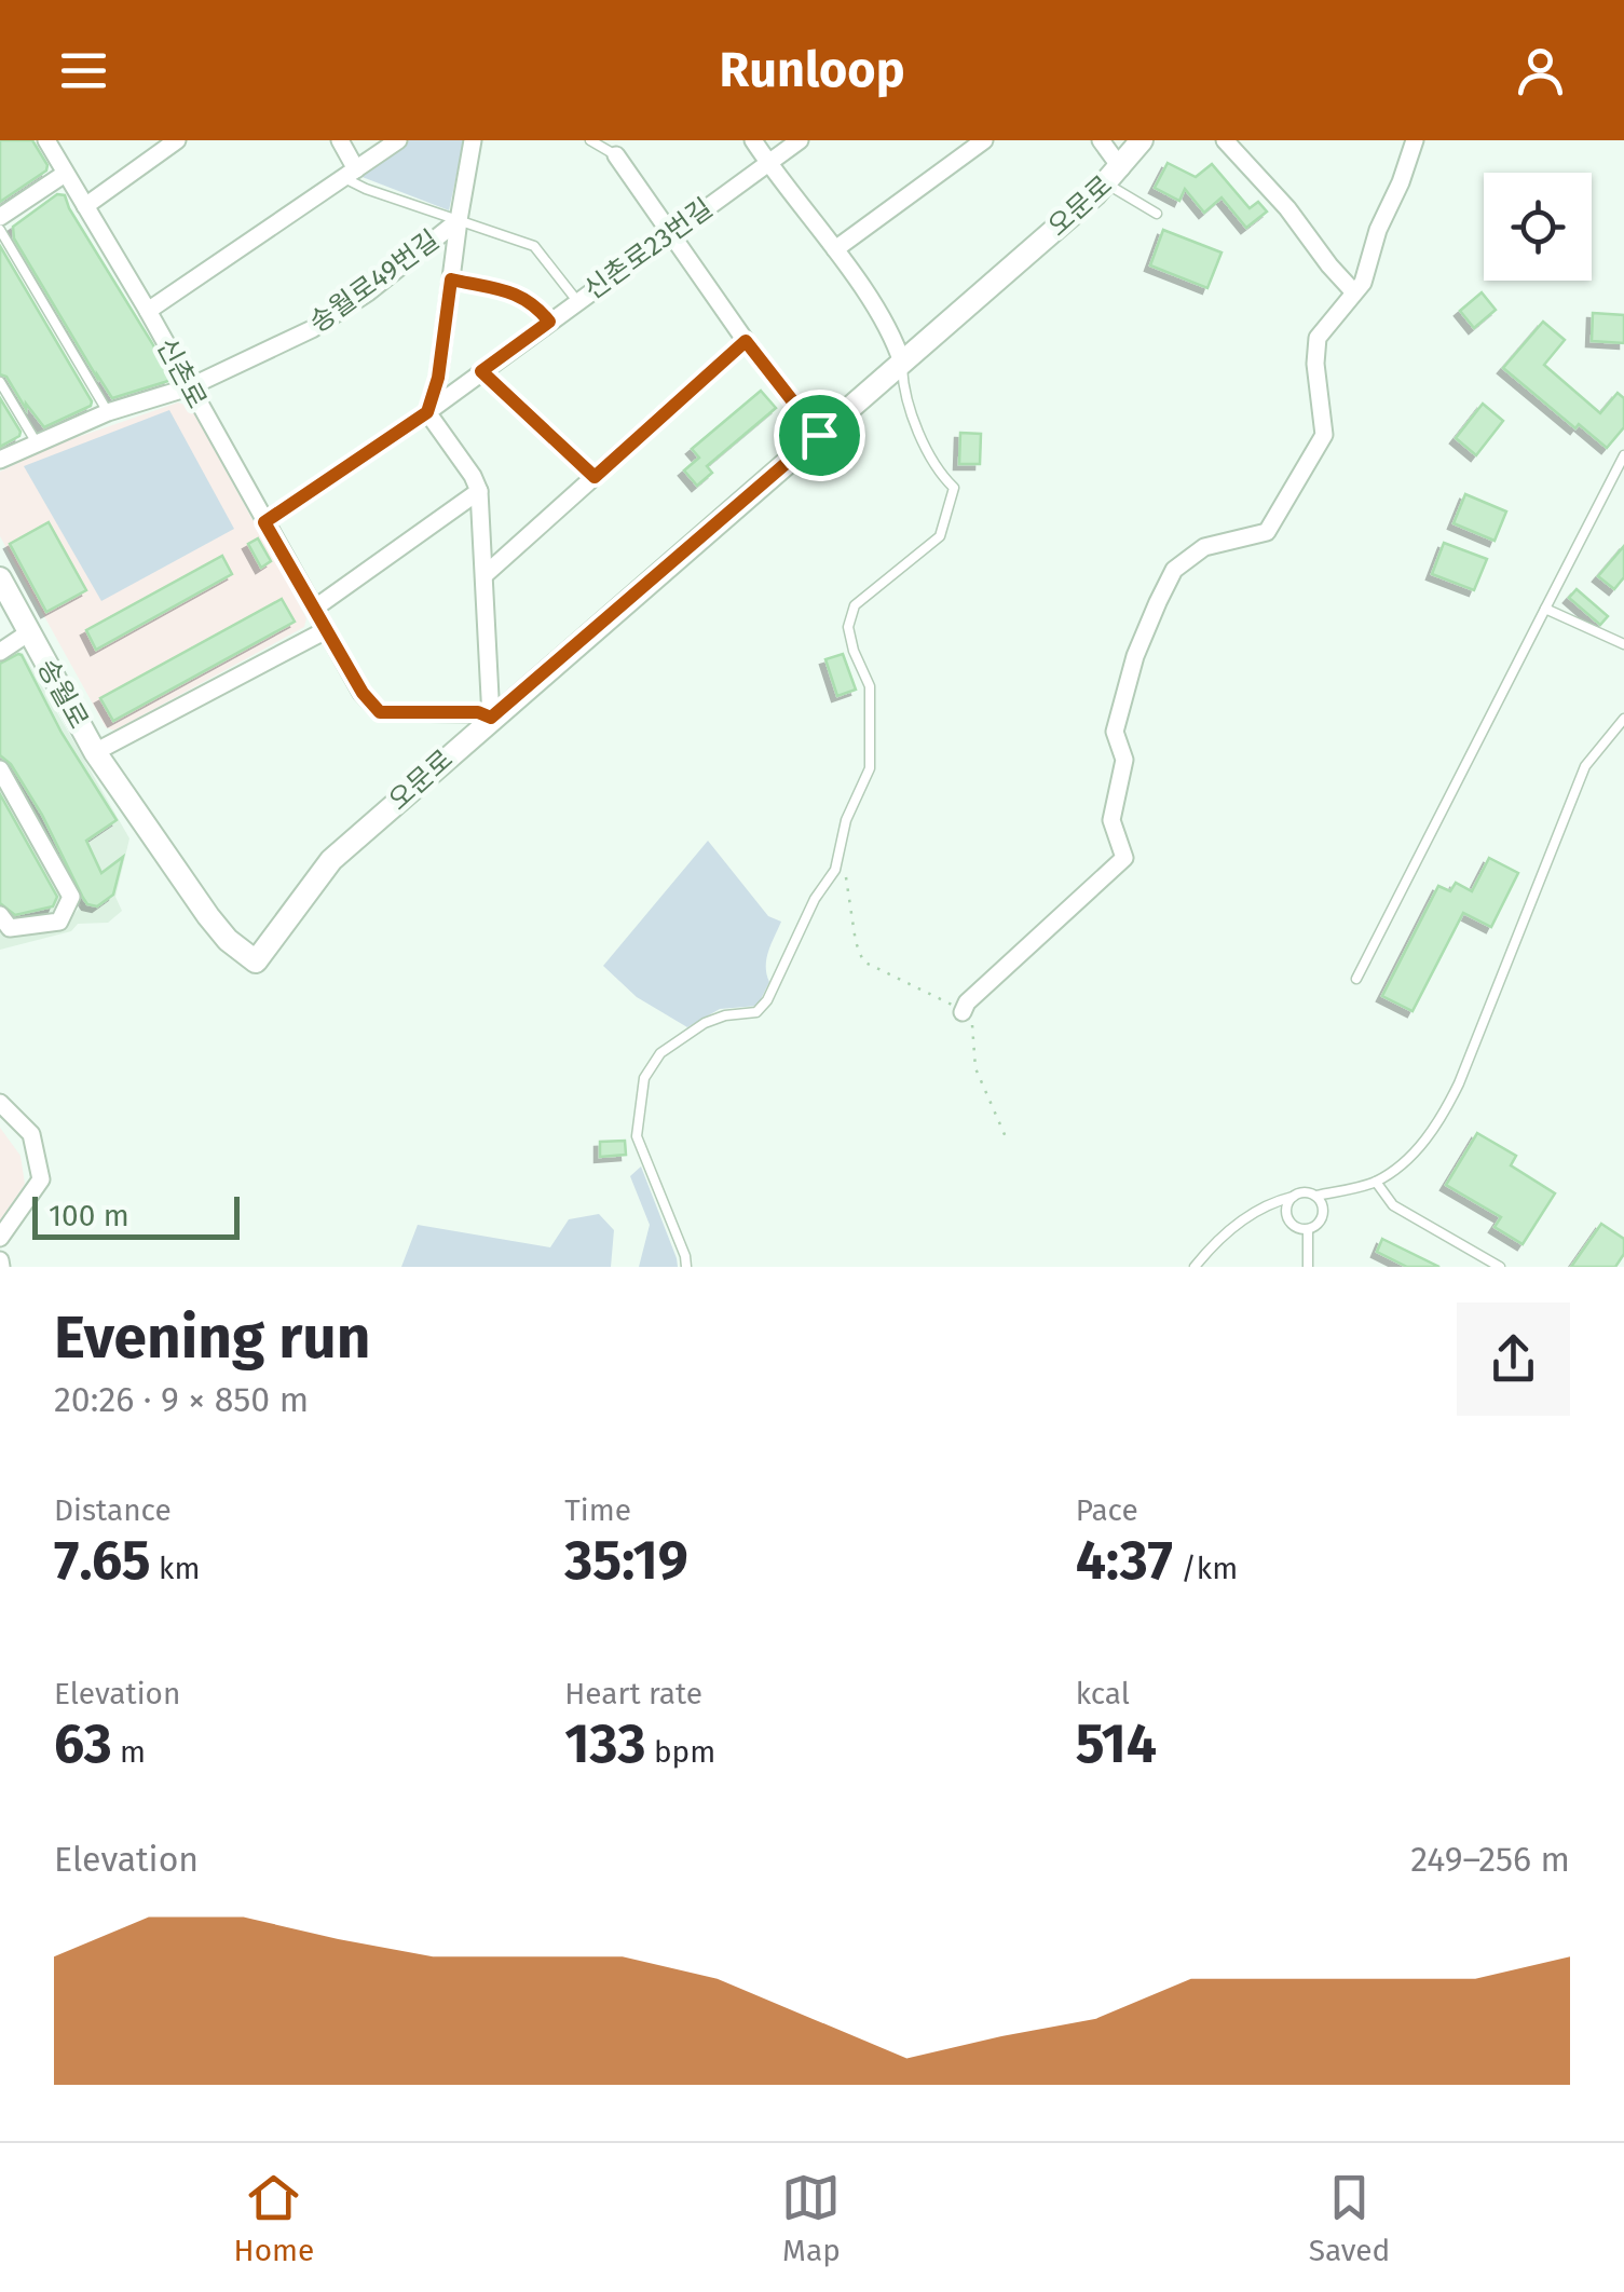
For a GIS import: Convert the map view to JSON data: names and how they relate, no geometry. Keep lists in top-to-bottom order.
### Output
{
  "streets": {
    "street": [
      "오문로",
      "신촌로23번길",
      "송월로49번길",
      "신촌로",
      "송월로"
    ]
  },
  "crossings": [
    ["오문로", "신촌로"],
    ["오문로", "송월로"],
    ["신촌로23번길", "신촌로"],
    ["송월로49번길", "신촌로"]
  ],
  "scale_bar": "100 m",
  "page": {
    "header": "Runloop",
    "scale": "100 m",
    "heading": ["Evening run", "20:26 · 9 × 850 m"],
    "stats": [
      ["Distance", "7.65 km"],
      ["Time", "35:19"],
      ["Pace", "4:37 /km"],
      ["Elevation", "63 m"],
      ["Heart rate", "133 bpm"],
      ["kcal", "514"]
    ],
    "chart": ["Elevation", "249–256 m"],
    "tabs": ["Home", "Map", "Saved"]
  }
}
